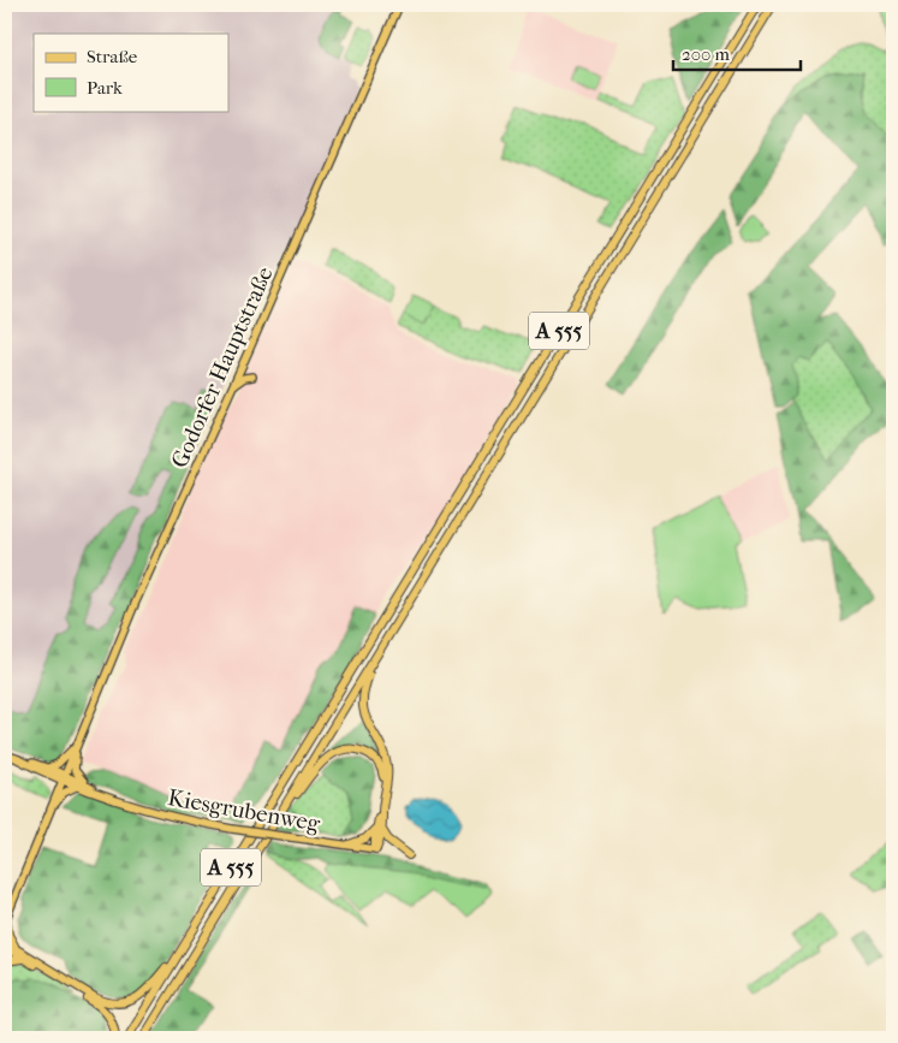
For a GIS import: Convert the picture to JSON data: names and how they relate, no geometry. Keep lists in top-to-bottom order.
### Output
{
  "streets": {
    "highway": ["A 555"],
    "main road": ["Godorfer Hauptstraße", "Kiesgrubenweg"]
  },
  "crossings": [
    ["Godorfer Hauptstraße", "Kiesgrubenweg"]
  ],
  "legend": ["Straße", "Park"],
  "scale_bar": "200 m"
}
